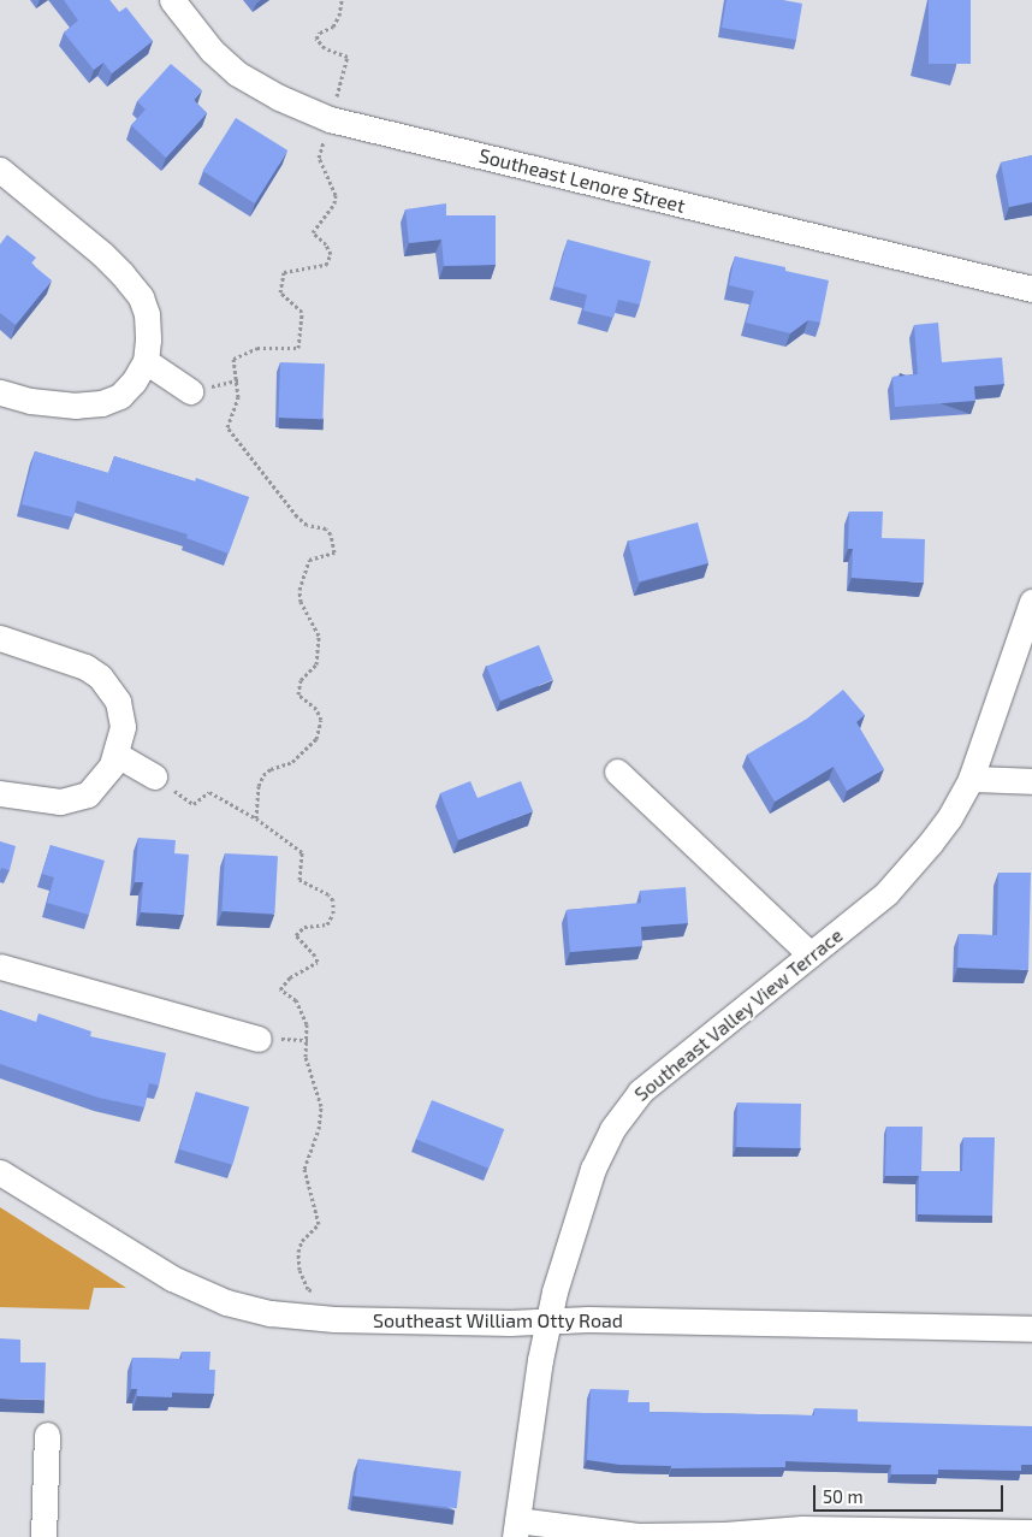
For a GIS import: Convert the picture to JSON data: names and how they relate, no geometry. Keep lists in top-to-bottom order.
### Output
{
  "streets": {
    "street": ["Southeast Lenore Street", "Southeast Valley View Terrace", "Southeast William Otty Road"]
  },
  "crossings": [
    ["Southeast Valley View Terrace", "Southeast William Otty Road"]
  ],
  "scale_bar": "50 m"
}
